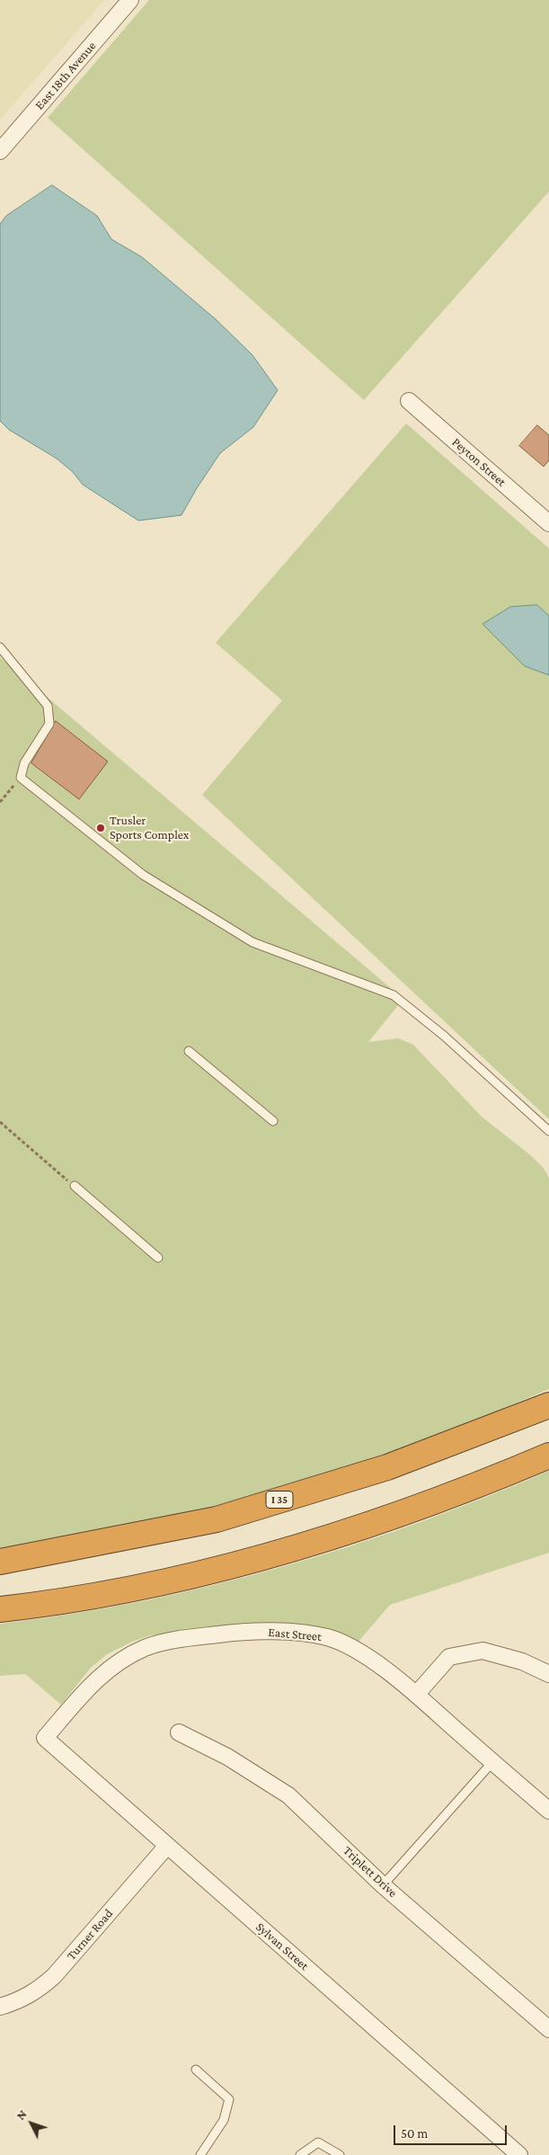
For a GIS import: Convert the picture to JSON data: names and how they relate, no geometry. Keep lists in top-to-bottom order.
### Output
{
  "streets": {
    "highway": ["I 35"],
    "street": [
      "East 18th Avenue",
      "Peyton Street",
      "East Street",
      "Triplett Drive",
      "Turner Road",
      "Sylvan Street"
    ]
  },
  "crossings": [
    ["East Street", "Sylvan Street"],
    ["Turner Road", "Sylvan Street"]
  ],
  "places": ["Trusler Sports Complex"],
  "scale_bar": "50 m",
  "north": "top left"
}
